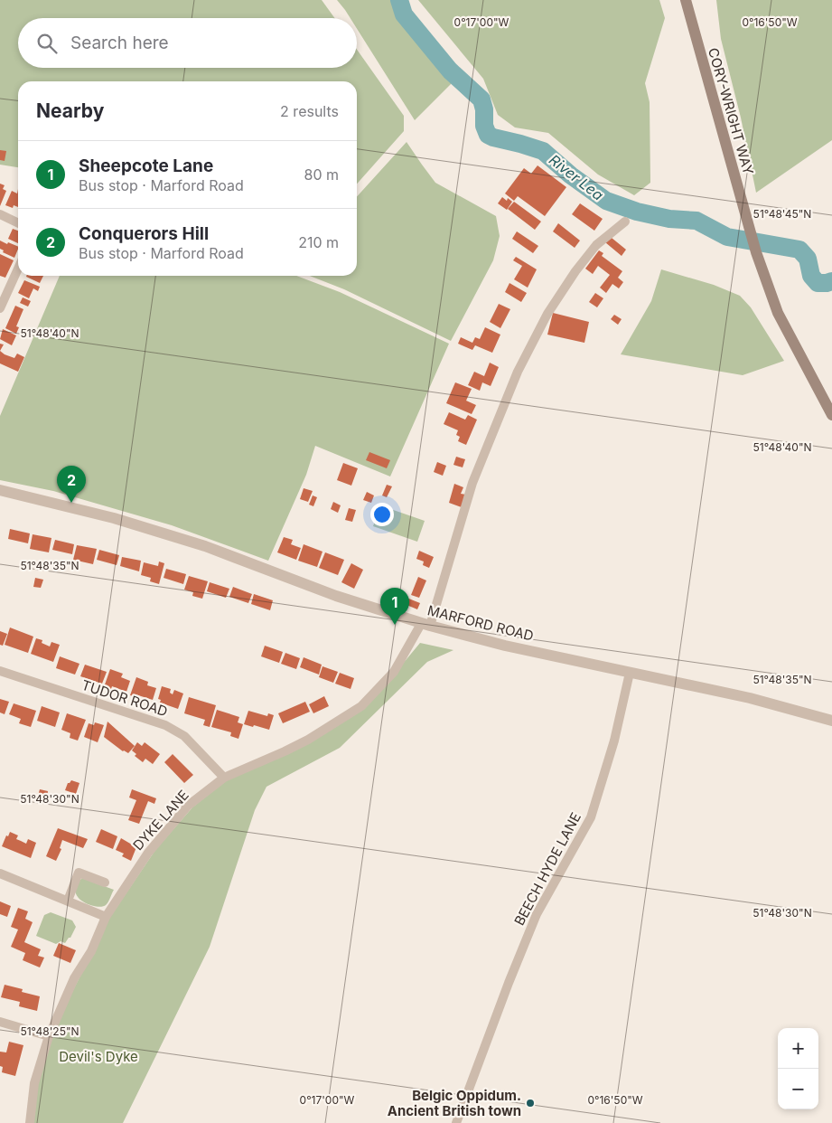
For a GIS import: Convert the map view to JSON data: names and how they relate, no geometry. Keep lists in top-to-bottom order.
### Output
{
  "streets": {
    "main road": ["CORY-WRIGHT WAY"],
    "street": [
      "MARFORD ROAD",
      "TUDOR ROAD",
      "DYKE LANE",
      "BEECH HYDE LANE"
    ]
  },
  "crossings": [
    ["MARFORD ROAD", "DYKE LANE"],
    ["MARFORD ROAD", "BEECH HYDE LANE"],
    ["TUDOR ROAD", "DYKE LANE"]
  ],
  "water": ["River Lea"],
  "parks": ["Devil's Dyke"],
  "places": ["Belgic Oppidum. Ancient British town"],
  "page": {
    "search": "Search here",
    "heading": ["Nearby", "2 results"],
    "list": [
      {
        "mark": "1",
        "name": "Sheepcote Lane",
        "note": "Bus stop · Marford Road",
        "value": "80 m"
      },
      {
        "mark": "2",
        "name": "Conquerors Hill",
        "note": "Bus stop · Marford Road",
        "value": "210 m"
      }
    ],
    "pins": ["2", "1"],
    "map_buttons": ["+", "−"]
  },
  "coordinates": [
    "0°17'00\"W",
    "0°16'50\"W",
    "51°48'45\"N",
    "51°48'40\"N",
    "51°48'35\"N",
    "51°48'30\"N",
    "51°48'25\"N"
  ]
}
